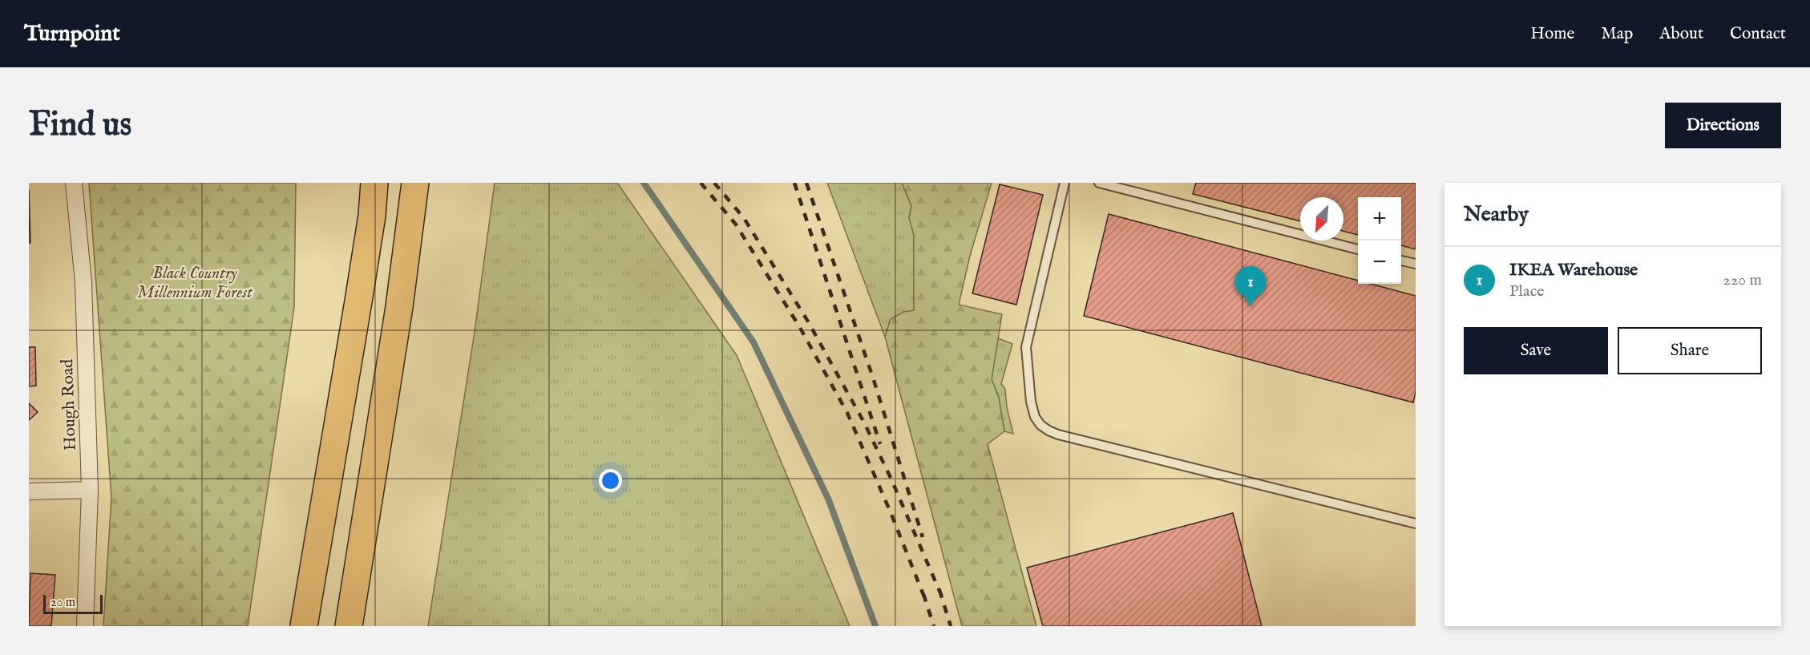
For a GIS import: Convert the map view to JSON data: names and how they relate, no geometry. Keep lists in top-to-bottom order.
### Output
{
  "streets": {
    "street": ["Hough Road"]
  },
  "parks": ["Black Country Millennium Forest"],
  "scale_bar": "20 m",
  "north": "bottom left",
  "page": {
    "header": "Turnpoint",
    "nav": [
      "Home",
      "Map",
      "About",
      "Contact"
    ],
    "buttons": [
      "Directions",
      ["Save", "Share"]
    ],
    "title": "Find us",
    "heading": "Nearby",
    "map_buttons": ["+", "−"],
    "list": [
      {
        "mark": "1",
        "name": "IKEA Warehouse",
        "note": "Place",
        "value": "220 m"
      }
    ],
    "pins": "1",
    "scale": "20 m"
  }
}
